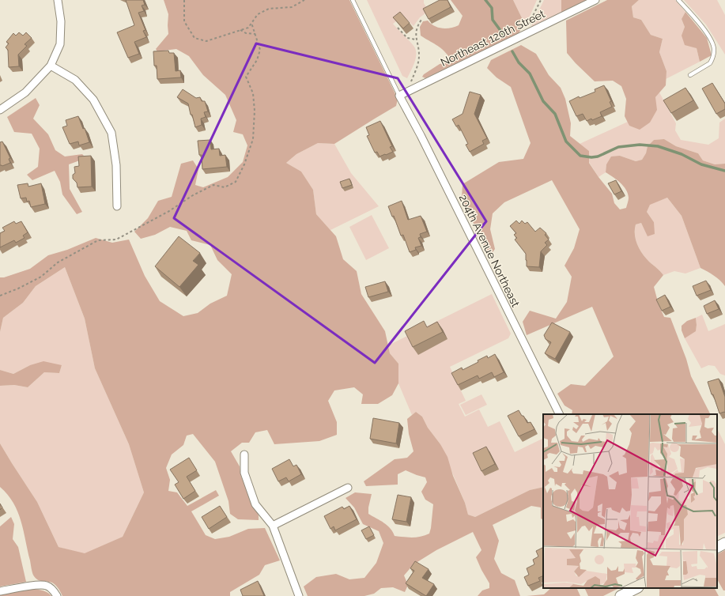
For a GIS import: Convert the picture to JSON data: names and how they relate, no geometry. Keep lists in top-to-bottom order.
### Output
{
  "streets": {
    "street": ["Northeast 120th Street", "204th Avenue Northeast"]
  },
  "crossings": [
    ["Northeast 120th Street", "204th Avenue Northeast"]
  ]
}
